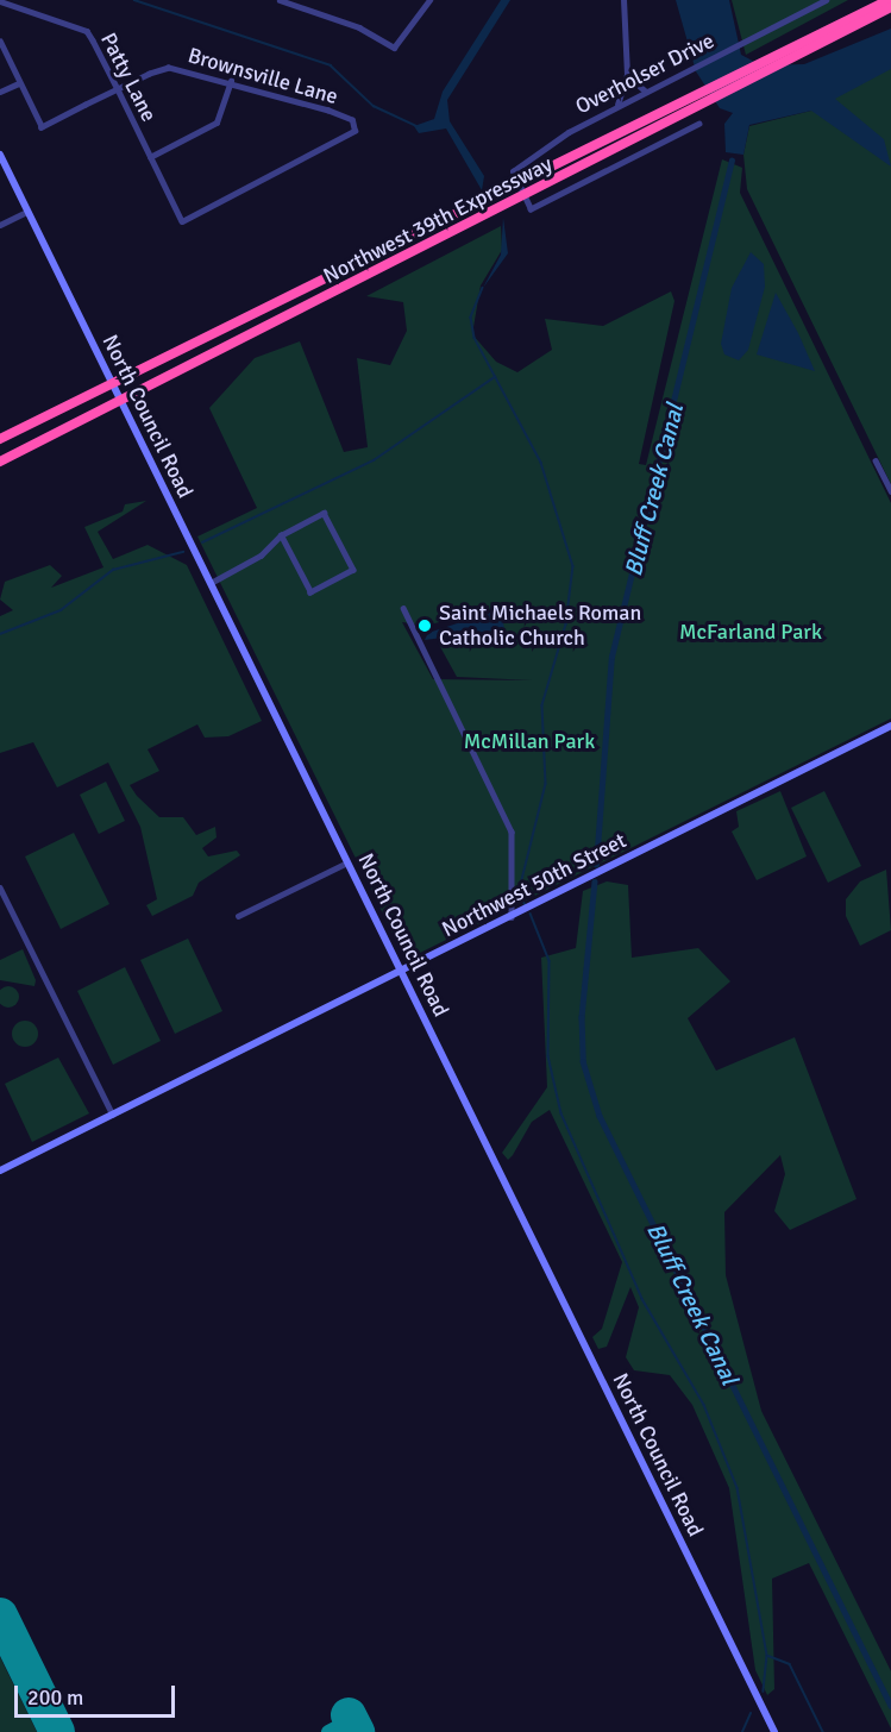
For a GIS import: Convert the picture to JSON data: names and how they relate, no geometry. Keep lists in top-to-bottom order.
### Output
{
  "streets": {
    "highway": ["Northwest 39th Expressway"],
    "main road": ["North Council Road", "Northwest 50th Street"],
    "street": ["Overholser Drive", "Brownsville Lane", "Patty Lane"]
  },
  "crossings": [
    ["Overholser Drive", "Northwest 39th Expressway"],
    ["Brownsville Lane", "Patty Lane"],
    ["Northwest 39th Expressway", "North Council Road"],
    ["North Council Road", "Northwest 50th Street"]
  ],
  "water": ["Bluff Creek Canal"],
  "parks": ["McFarland Park", "McMillan Park"],
  "places": ["Saint Michaels Roman Catholic Church"],
  "scale_bar": "200 m"
}
